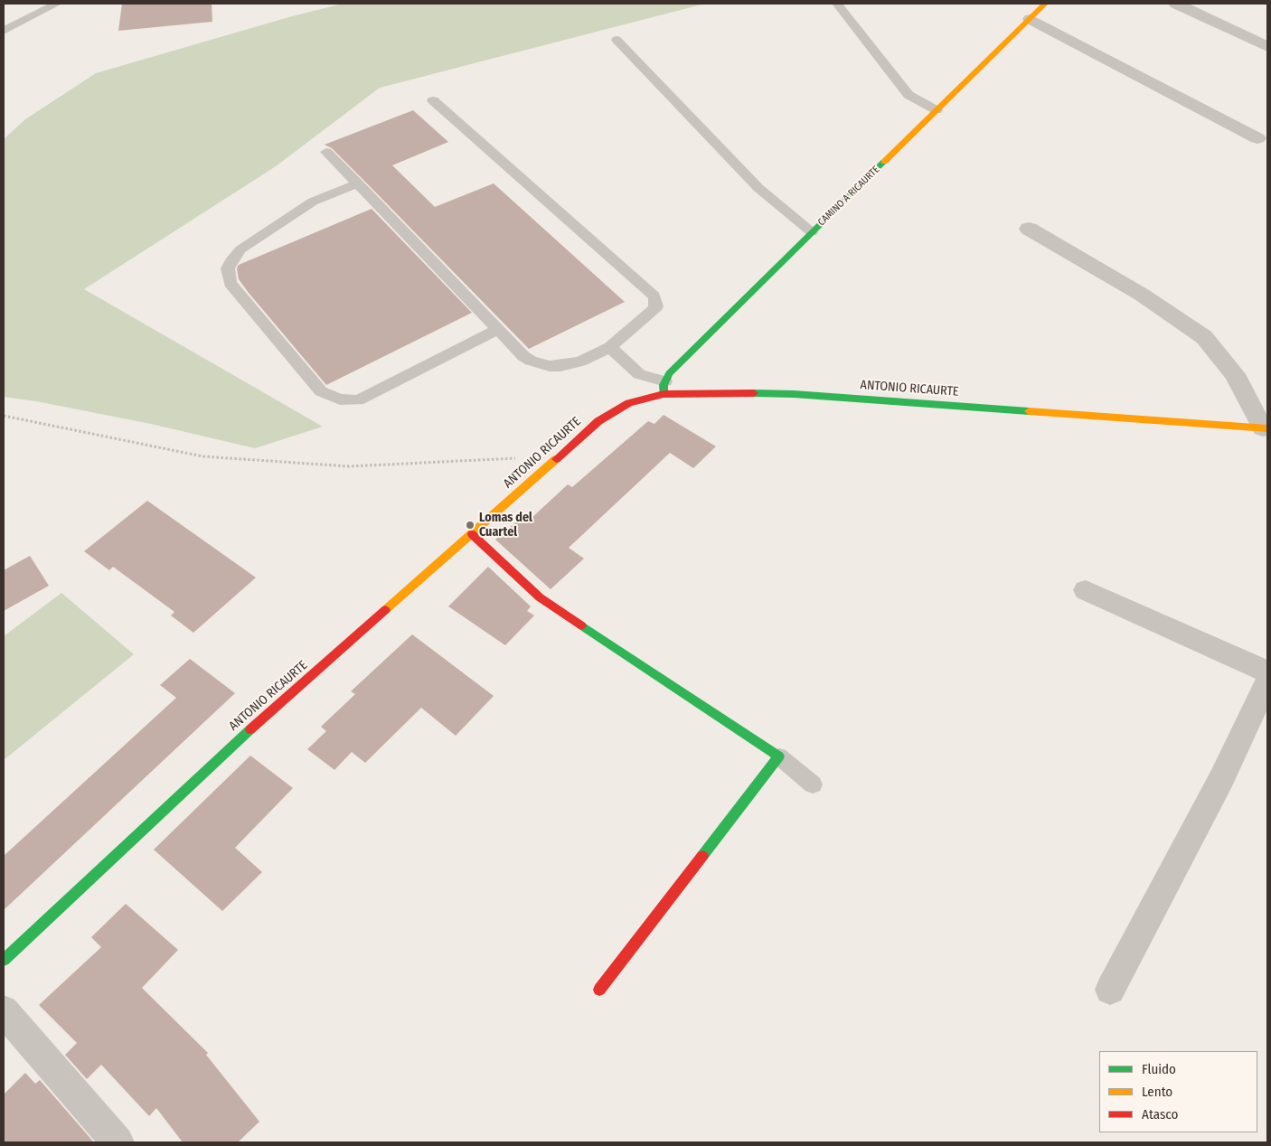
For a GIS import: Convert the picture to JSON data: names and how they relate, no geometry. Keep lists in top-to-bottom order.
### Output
{
  "streets": {
    "street": ["CAMINO A RICAURTE", "ANTONIO RICAURTE"]
  },
  "crossings": [
    ["CAMINO A RICAURTE", "ANTONIO RICAURTE"]
  ],
  "places": ["Lomas del Cuartel"],
  "legend": ["Fluido", "Lento", "Atasco"]
}
